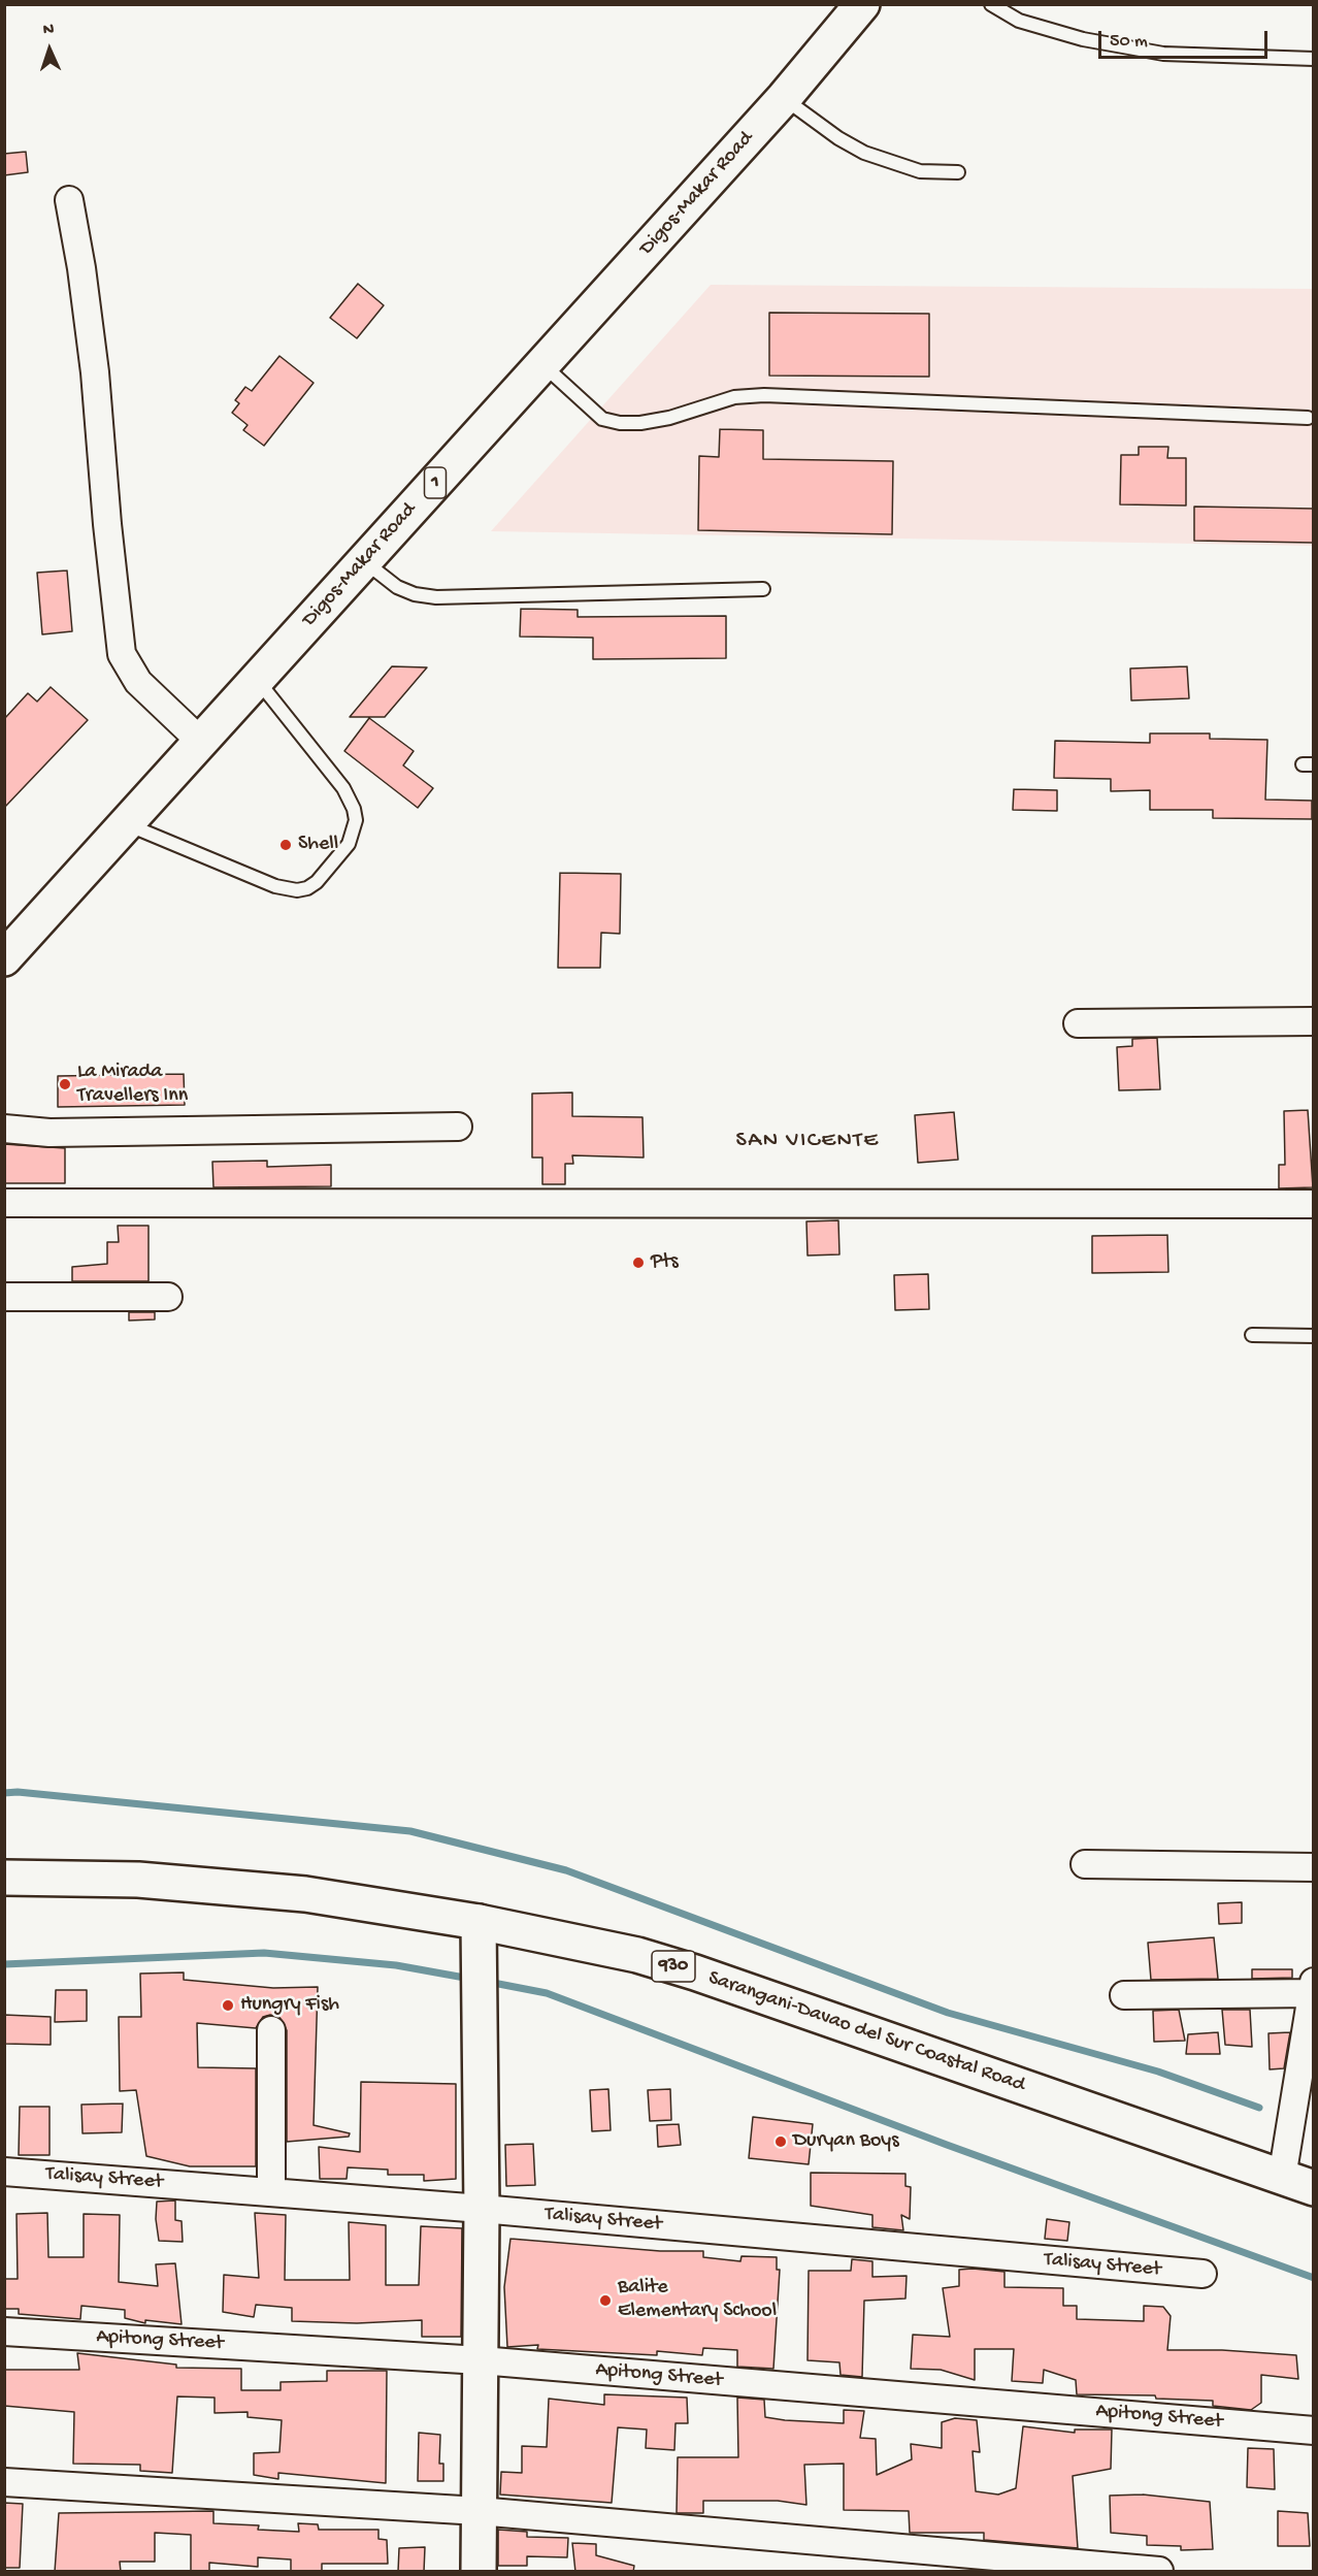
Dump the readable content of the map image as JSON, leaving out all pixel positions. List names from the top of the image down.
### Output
{
  "streets": {
    "main road": [
      "Digos-Makar Road",
      "1",
      "930",
      "Sarangani-Davao del Sur Coastal Road"
    ],
    "street": ["Talisay Street", "Apitong Street"]
  },
  "districts": ["SAN VICENTE"],
  "places": [
    "Shell",
    "La Mirada Travellers Inn",
    "Pts",
    "Hungry Fish",
    "Duryan Boys",
    "Balite Elementary School"
  ],
  "scale_bar": "50 m",
  "north": "top"
}
